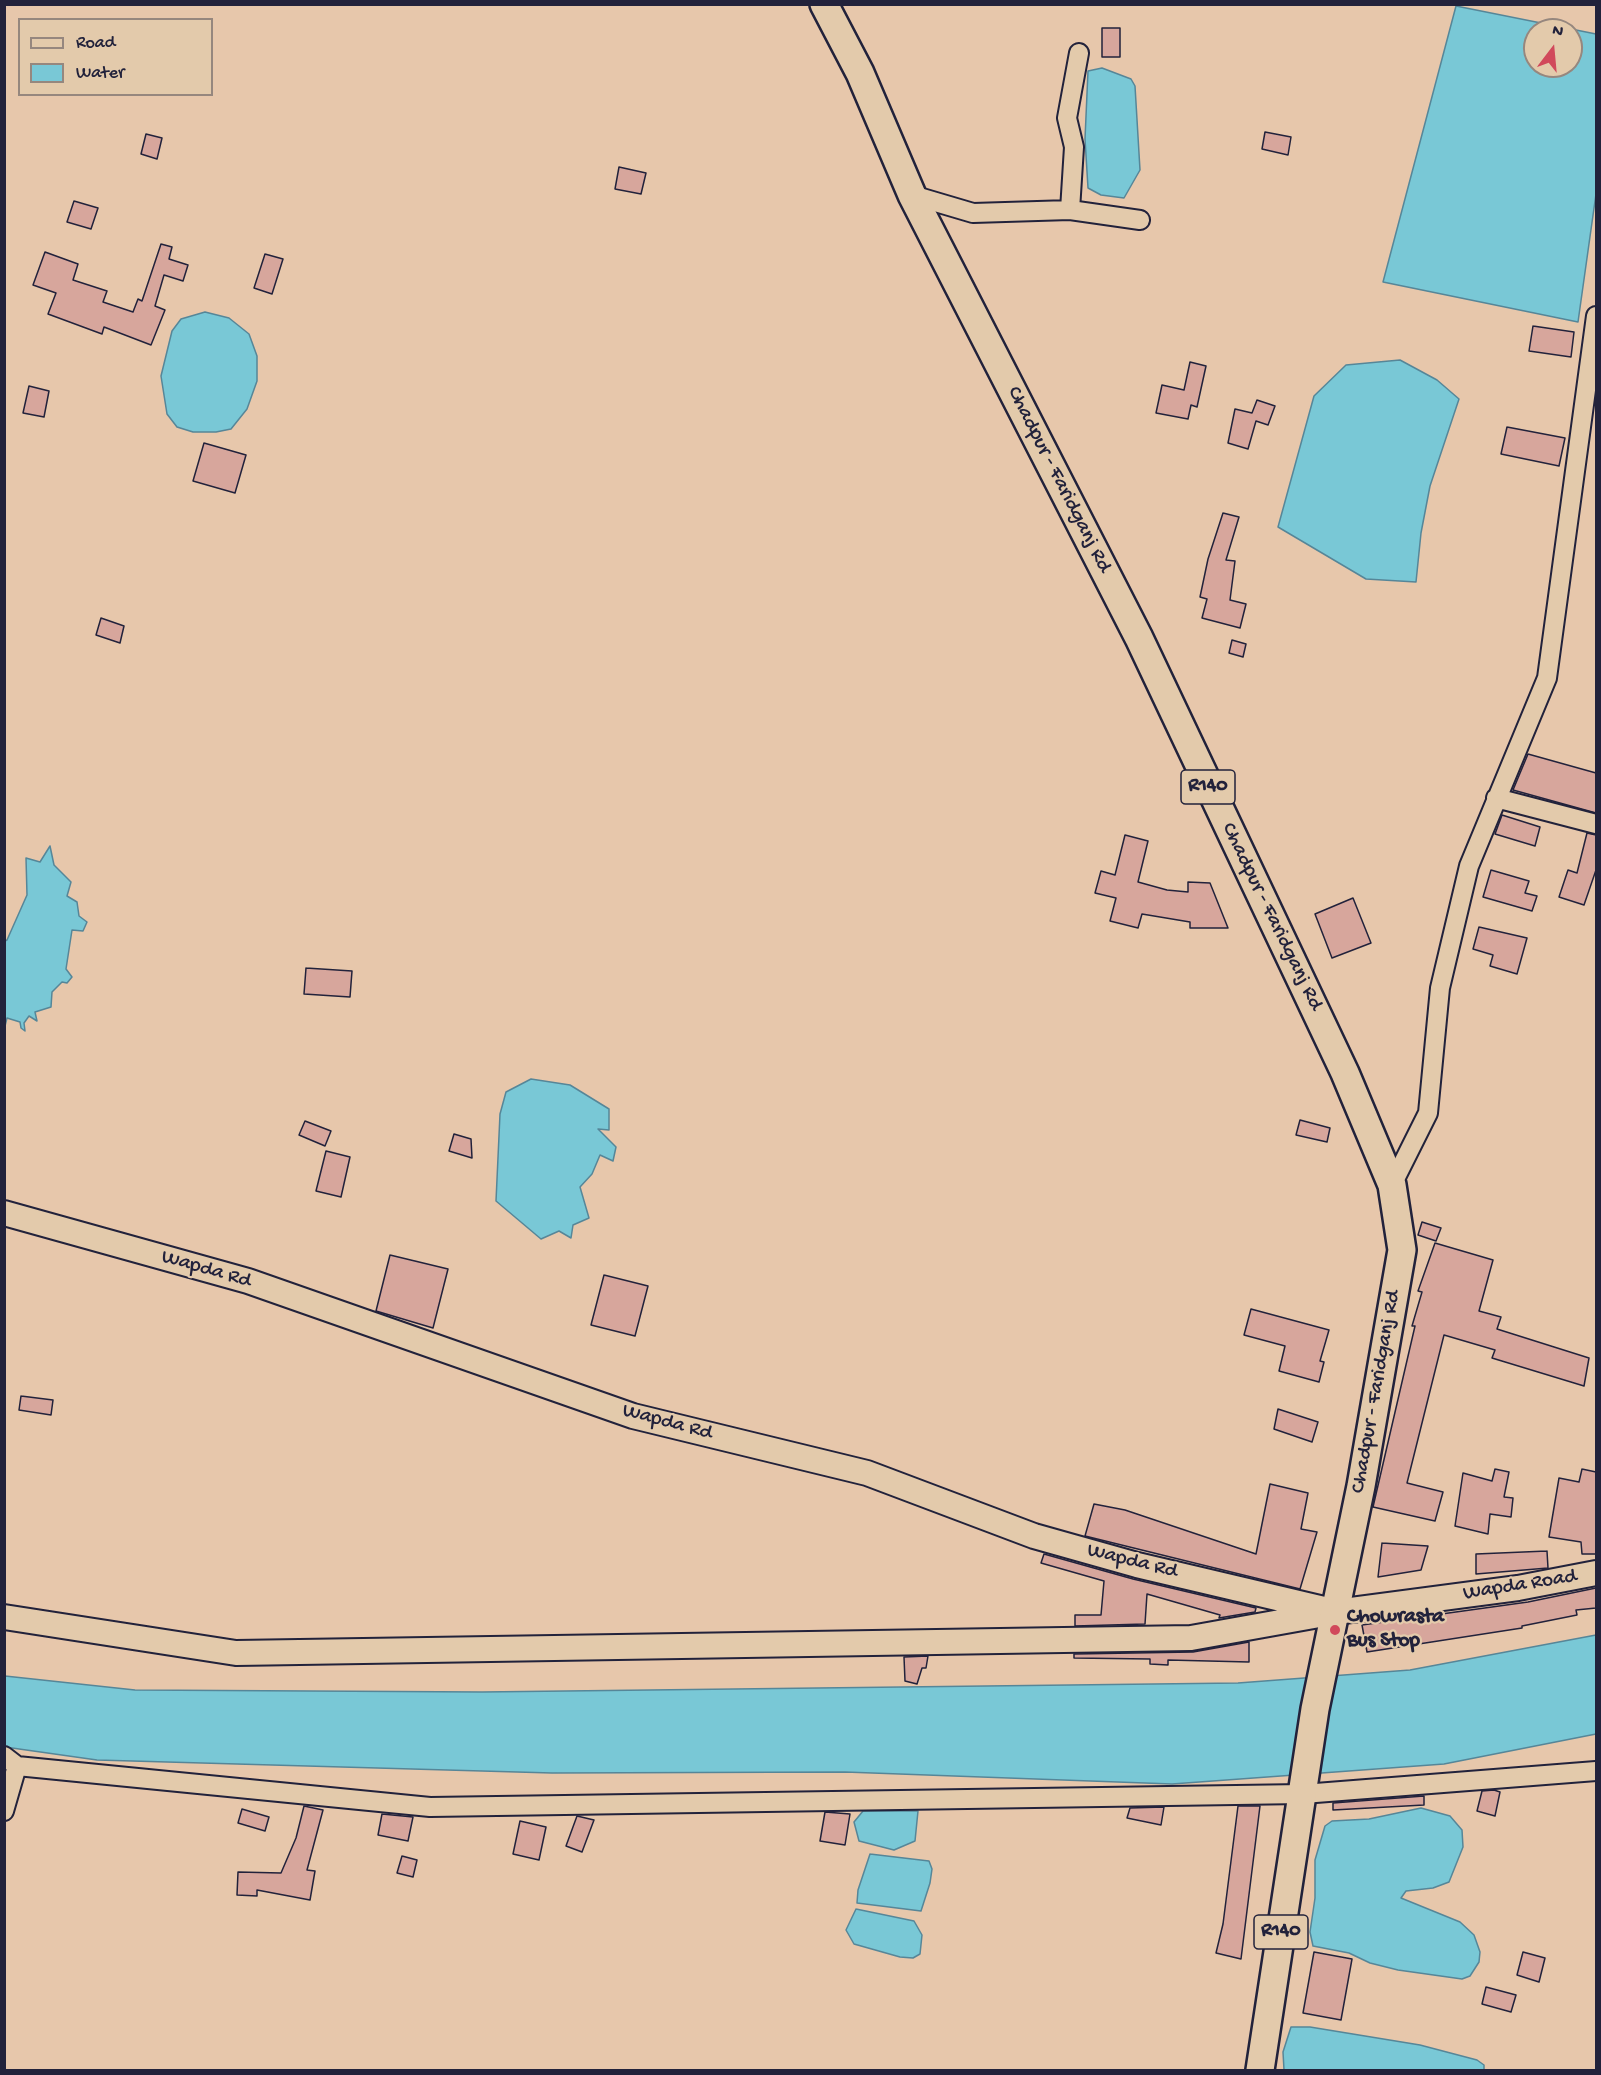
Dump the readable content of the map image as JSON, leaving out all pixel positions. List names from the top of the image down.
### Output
{
  "streets": {
    "main road": [
      "Chadpur - Faridganj Rd",
      "R140",
      "Wapda Rd",
      "Wapda Road"
    ]
  },
  "crossings": [
    ["Chadpur - Faridganj Rd", "R140"],
    ["Chadpur - Faridganj Rd", "Wapda Rd"],
    ["Chadpur - Faridganj Rd", "Wapda Road"],
    ["R140", "Wapda Rd"],
    ["R140", "Wapda Road"],
    ["Wapda Rd", "Wapda Road"]
  ],
  "places": ["Chowrasta Bus Stop"],
  "legend": ["Road", "Water"],
  "north": "top"
}
